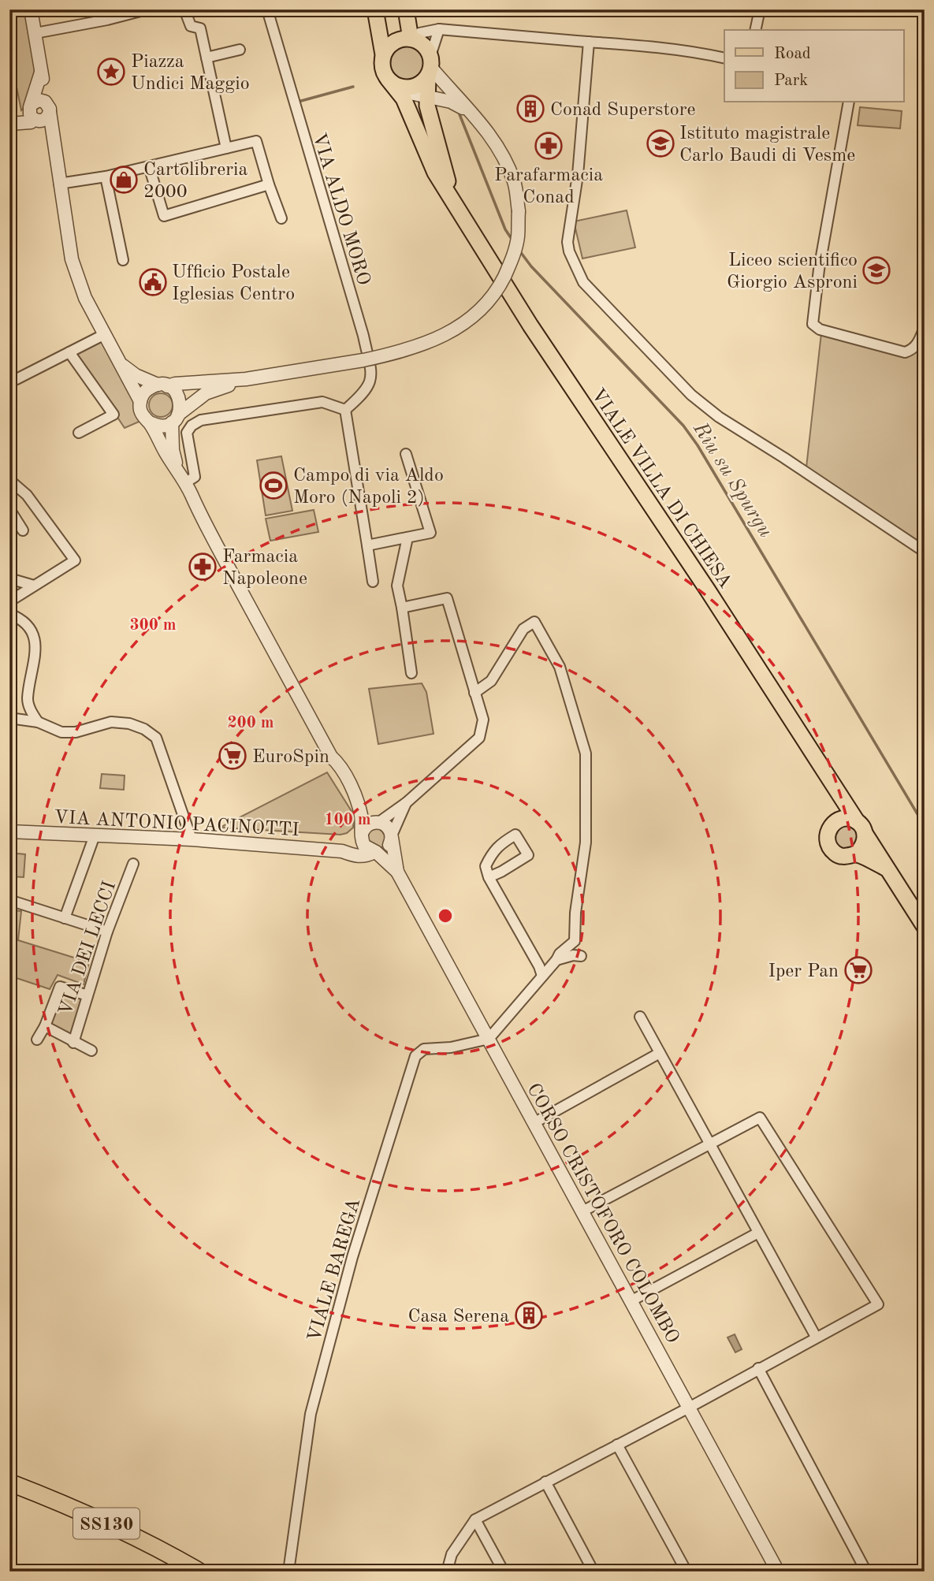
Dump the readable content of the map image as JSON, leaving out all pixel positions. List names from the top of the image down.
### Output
{
  "streets": {
    "highway": ["SS130"],
    "main road": ["VIALE VILLA DI CHIESA"],
    "street": [
      "VIA ALDO MORO",
      "VIA ANTONIO PACINOTTI",
      "VIA DEI LECCI",
      "CORSO CRISTOFORO COLOMBO",
      "VIALE BAREGA"
    ]
  },
  "crossings": [
    ["VIA ANTONIO PACINOTTI", "CORSO CRISTOFORO COLOMBO"],
    ["CORSO CRISTOFORO COLOMBO", "VIALE BAREGA"]
  ],
  "water": ["Riu su Spurgu"],
  "places": {
    "place": ["Piazza Undici Maggio"],
    "building": ["Conad Superstore", "Casa Serena"],
    "school or university": ["Istituto magistrale Carlo Baudi di Vesme", "Liceo scientifico Giorgio Asproni"],
    "pharmacy": ["Parafarmacia Conad", "Farmacia Napoleone"],
    "shop": ["Cartolibreria 2000"],
    "public building": ["Ufficio Postale Iglesias Centro"],
    "sports": ["Campo di via Aldo Moro (Napoli 2)"],
    "supermarket": ["EuroSpin", "Iper Pan"]
  },
  "legend": ["Road", "Park"],
  "rings": ["300 m", "200 m", "100 m"]
}
